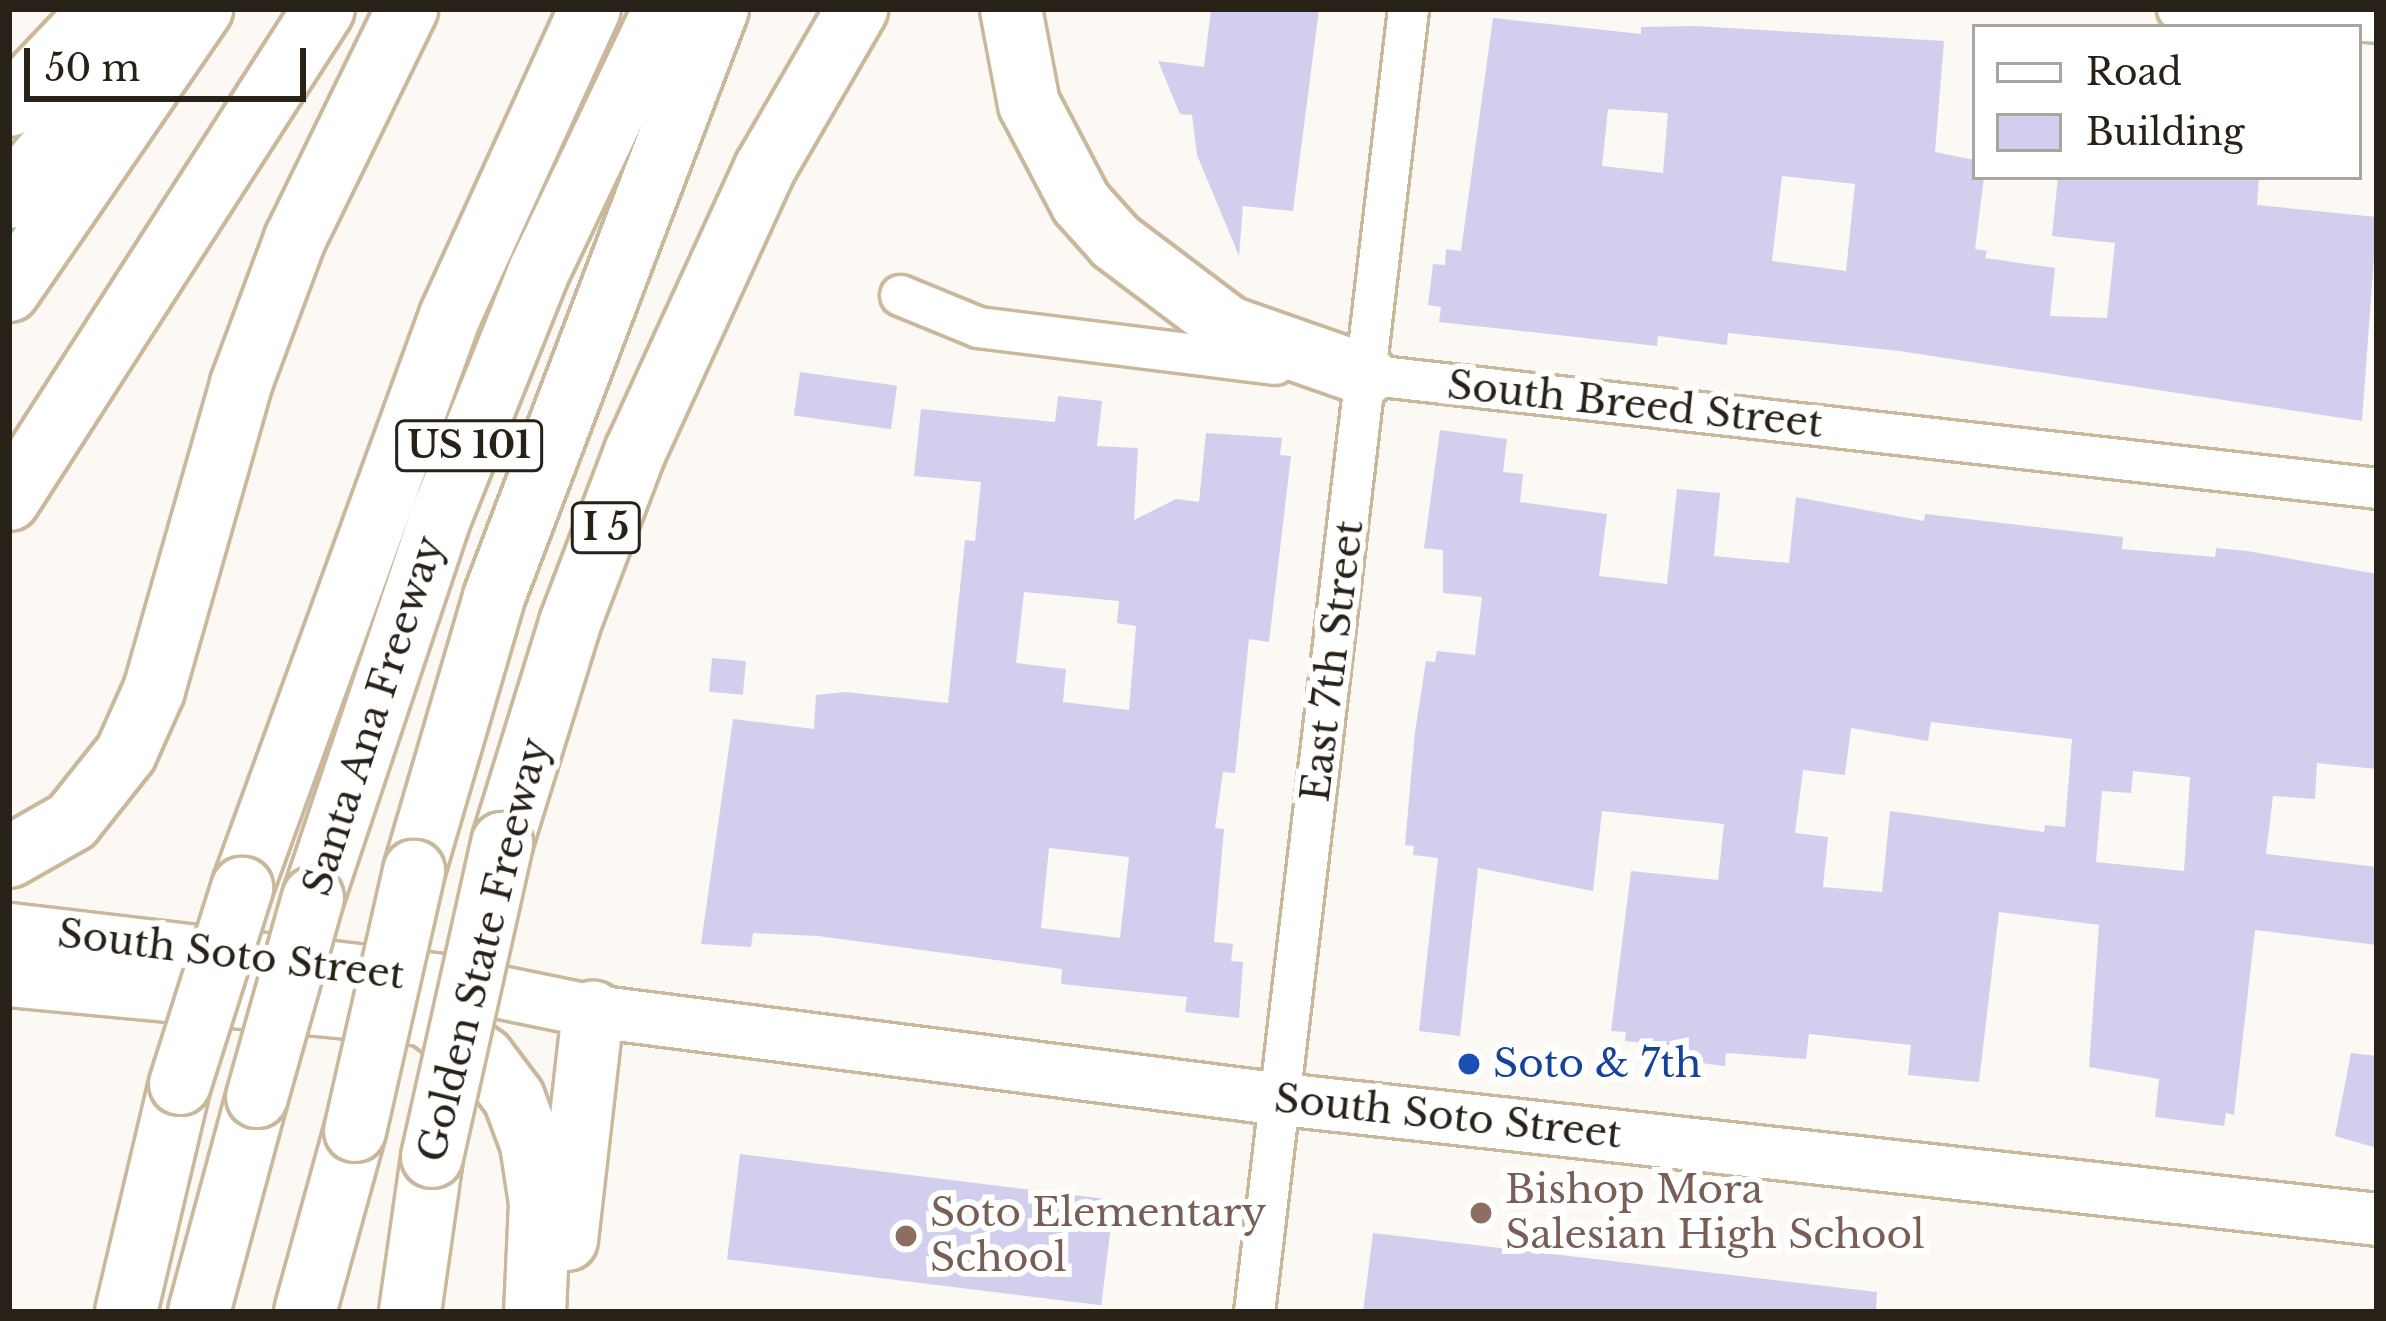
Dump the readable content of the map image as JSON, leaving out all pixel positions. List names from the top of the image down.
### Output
{
  "streets": {
    "highway": [
      "US 101",
      "I 5",
      "Santa Ana Freeway",
      "Golden State Freeway"
    ],
    "main road": ["South Soto Street"],
    "street": ["South Breed Street", "East 7th Street"]
  },
  "crossings": [
    ["South Breed Street", "East 7th Street"],
    ["East 7th Street", "South Soto Street"]
  ],
  "places": ["Soto & 7th", "Bishop Mora Salesian High School", "Soto Elementary School"],
  "legend": ["Road", "Building"],
  "scale_bar": "50 m"
}
